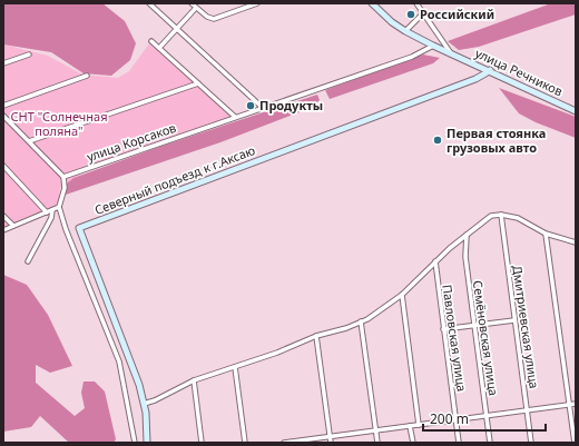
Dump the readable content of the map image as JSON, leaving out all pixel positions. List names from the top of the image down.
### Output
{
  "streets": {
    "street": [
      "улица Речников",
      "улица Корсаков",
      "Северный подъезд к г.Аксаю",
      "Дмитриевская улица",
      "Павловская улица",
      "Семёновская улица"
    ]
  },
  "crossings": [
    ["улица Речников", "улица Корсаков"],
    ["улица Речников", "Северный подъезд к г.Аксаю"]
  ],
  "parks": ["СНТ \"Солнечная поляна\""],
  "places": ["Российский", "Продукты", "Первая стоянка грузовых авто"],
  "scale_bar": "200 m"
}
